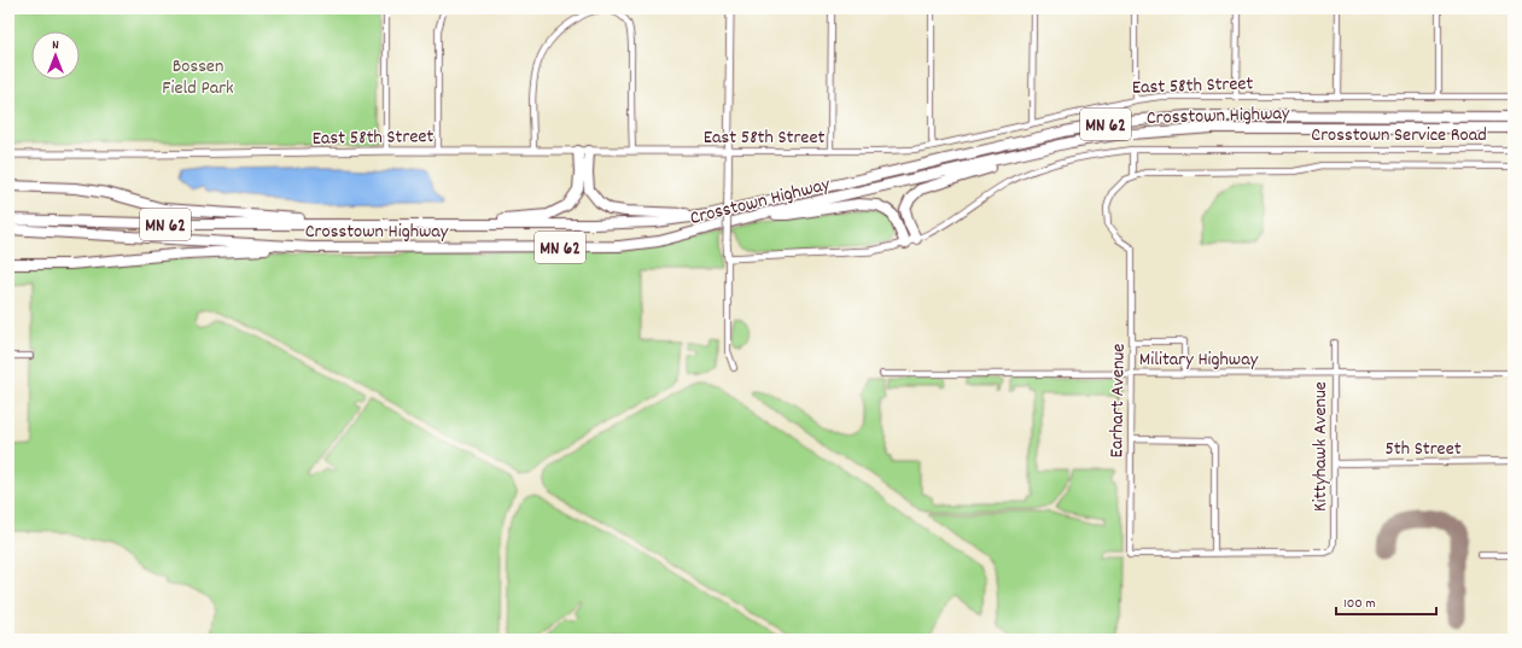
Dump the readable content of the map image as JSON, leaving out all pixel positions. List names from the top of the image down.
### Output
{
  "streets": {
    "highway": ["Crosstown Highway", "MN 62"],
    "street": [
      "East 58th Street",
      "Crosstown Service Road",
      "Military Highway",
      "Earhart Avenue",
      "Kittyhawk Avenue",
      "5th Street"
    ]
  },
  "crossings": [
    ["Military Highway", "Earhart Avenue"],
    ["Military Highway", "Kittyhawk Avenue"],
    ["Earhart Avenue", "Kittyhawk Avenue"],
    ["Kittyhawk Avenue", "5th Street"]
  ],
  "parks": ["Bossen Field Park"],
  "scale_bar": "100 m",
  "north": "top"
}
